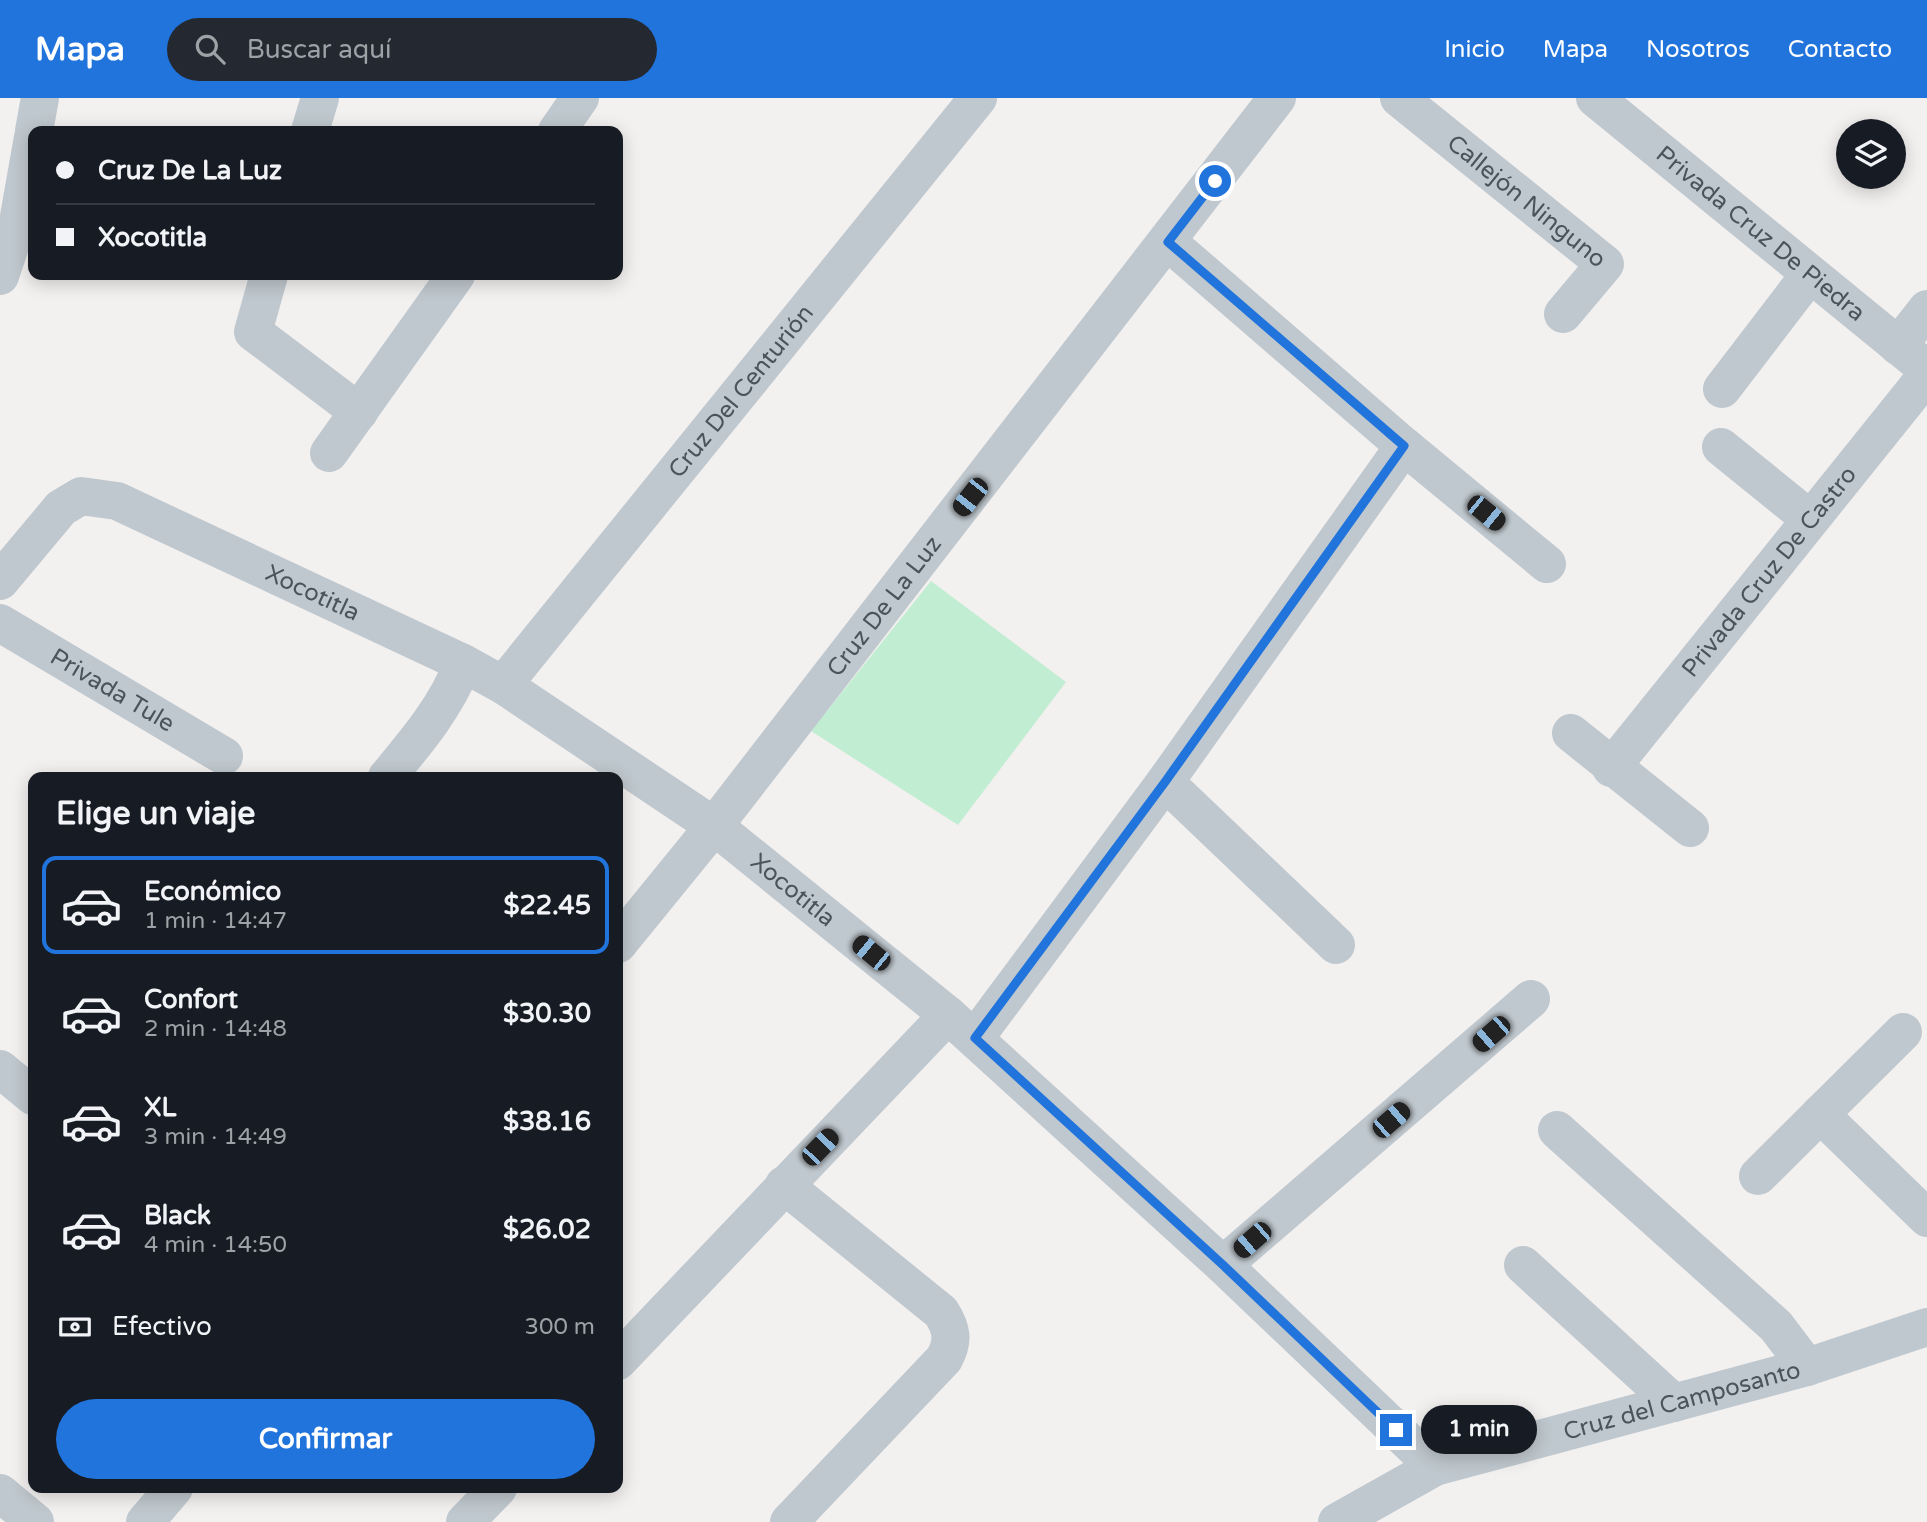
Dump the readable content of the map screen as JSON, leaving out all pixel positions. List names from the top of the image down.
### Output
{
  "streets": {
    "street": [
      "Callejón Ninguno",
      "Privada Cruz De Piedra",
      "Cruz Del Centurión",
      "Privada Cruz De Castro",
      "Xocotitla",
      "Cruz De La Luz",
      "Privada Tule",
      "Cruz del Camposanto"
    ]
  },
  "crossings": [
    ["Cruz Del Centurión", "Xocotitla"],
    ["Xocotitla", "Cruz De La Luz"],
    ["Xocotitla", "Cruz del Camposanto"]
  ],
  "page": {
    "header": "Mapa",
    "search": "Buscar aquí",
    "nav": [
      "Inicio",
      "Mapa",
      "Nosotros",
      "Contacto"
    ],
    "banner": ["Cruz De La Luz", "Xocotitla"],
    "heading": "Elige un viaje",
    "list": [
      {
        "name": "Económico",
        "note": "1 min · 14:47",
        "value": "$22.45"
      },
      {
        "name": "Confort",
        "note": "2 min · 14:48",
        "value": "$30.30"
      },
      {
        "name": "XL",
        "note": "3 min · 14:49",
        "value": "$38.16"
      },
      {
        "name": "Black",
        "note": "4 min · 14:50",
        "value": "$26.02"
      }
    ],
    "pay": ["Efectivo", "300 m"],
    "buttons": "Confirmar",
    "bubble": "1 min"
  }
}
